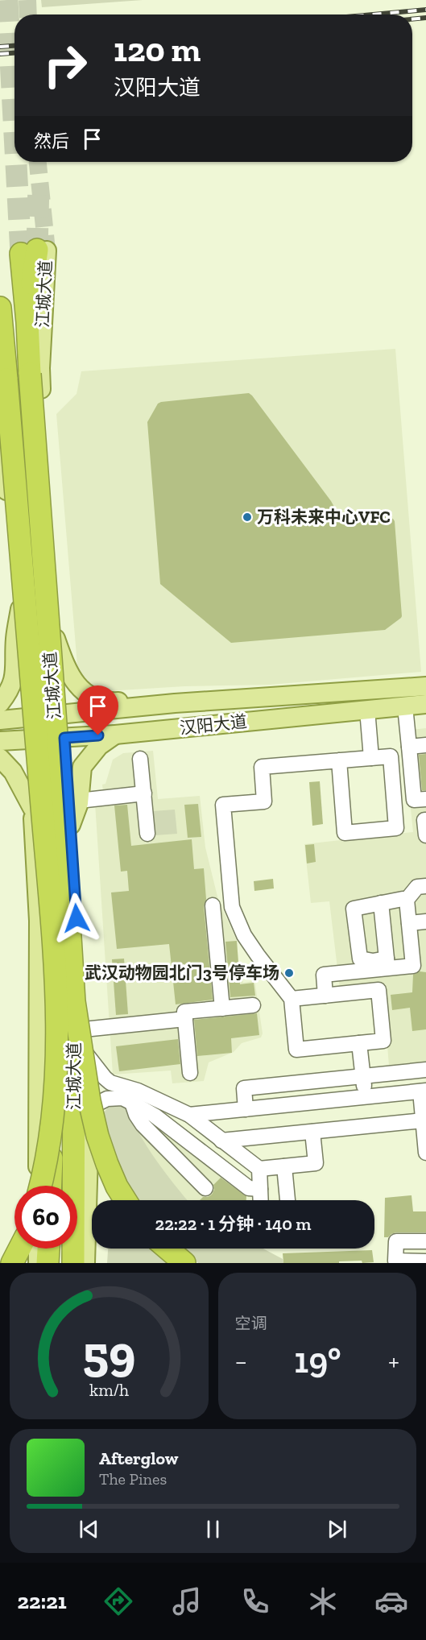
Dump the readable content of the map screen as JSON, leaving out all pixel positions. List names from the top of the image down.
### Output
{
  "streets": {
    "highway": ["江城大道"],
    "main road": ["汉阳大道"]
  },
  "crossings": [
    ["江城大道", "汉阳大道"]
  ],
  "places": ["万科未来中心VFC", "武汉动物园北门3号停车场"],
  "page": {
    "turn": ["120 m", "汉阳大道"],
    "then": "然后",
    "limit": "60",
    "trip": "22:22 · 1 分钟 · 140 m",
    "tile": "空调",
    "heat": ["−", "19°", "+"],
    "song": ["Afterglow", "The Pines"],
    "tabs": "22:21",
    "gauge": ["59", "km/h"]
  }
}
